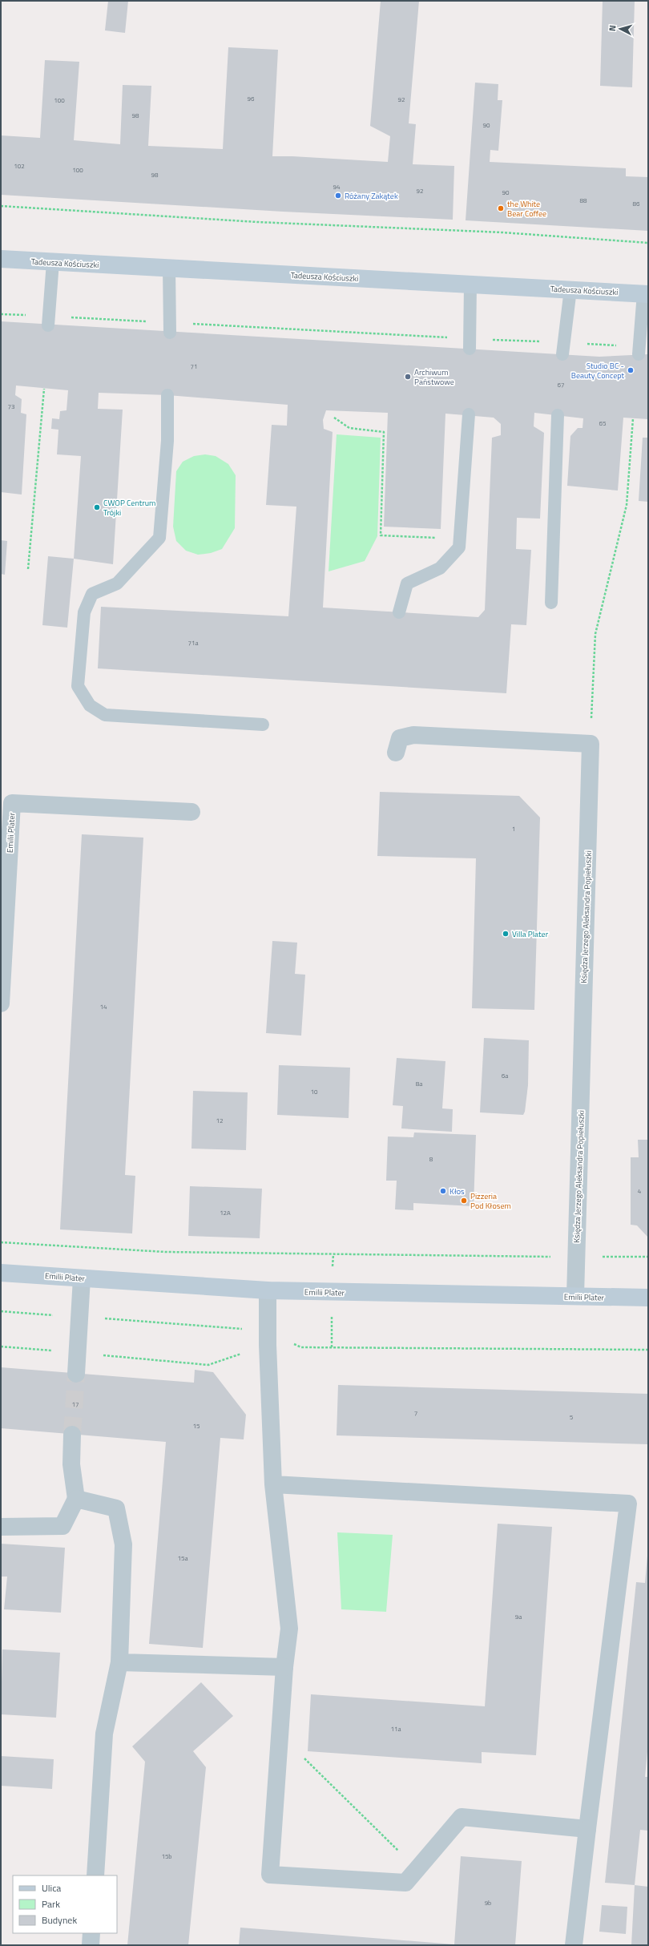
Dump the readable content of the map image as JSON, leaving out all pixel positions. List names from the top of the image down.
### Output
{
  "streets": {
    "street": ["Tadeusza Kościuszki", "Emilii Plater", "Księdza Jerzego Aleksandra Popiełuszki"]
  },
  "crossings": [
    ["Emilii Plater", "Księdza Jerzego Aleksandra Popiełuszki"]
  ],
  "places": [
    "Różany Zakątek",
    "the White Bear Coffee",
    "Studio BC - Beauty Concept",
    "Archiwum Państwowe",
    "CWOP Centrum Trójki",
    "Villa Plater",
    "Kłos",
    "Pizzeria Pod Kłosem"
  ],
  "house_numbers": [
    "96",
    "92",
    "100",
    "98",
    "90",
    "102",
    "100",
    "98",
    "94",
    "92",
    "90",
    "88",
    "86",
    "71",
    "67",
    "73",
    "65",
    "71a",
    "1",
    "14",
    "6a",
    "8a",
    "10",
    "12",
    "8",
    "4",
    "12A",
    "17",
    "7",
    "5",
    "15",
    "15a",
    "9a",
    "11a",
    "15b",
    "9b"
  ],
  "legend": ["Ulica", "Park", "Budynek"],
  "north": "left"
}
